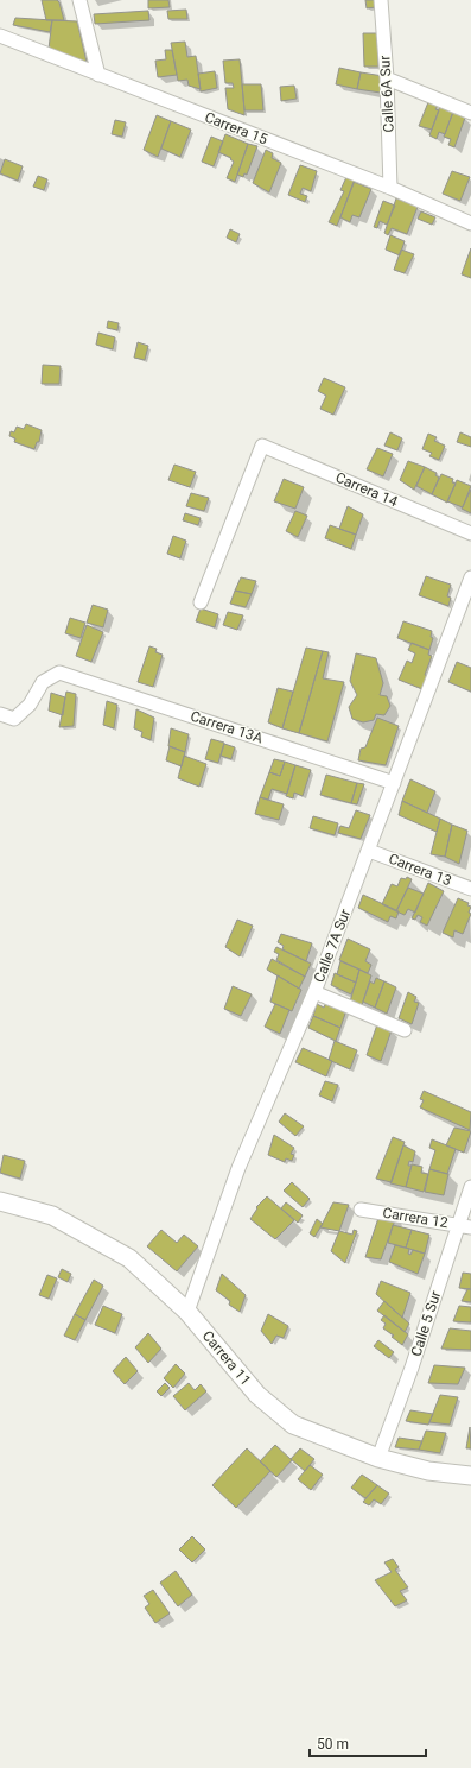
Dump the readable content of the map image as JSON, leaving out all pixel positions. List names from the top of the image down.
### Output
{
  "streets": {
    "main road": ["Carrera 11"],
    "street": [
      "Calle 6A Sur",
      "Carrera 15",
      "Carrera 14",
      "Carrera 13A",
      "Carrera 13",
      "Calle 7A Sur",
      "Carrera 12",
      "Calle 5 Sur"
    ]
  },
  "crossings": [
    ["Calle 6A Sur", "Carrera 15"],
    ["Carrera 13A", "Calle 7A Sur"],
    ["Carrera 13", "Calle 7A Sur"],
    ["Calle 7A Sur", "Carrera 11"],
    ["Carrera 12", "Calle 5 Sur"],
    ["Calle 5 Sur", "Carrera 11"]
  ],
  "scale_bar": "50 m"
}
